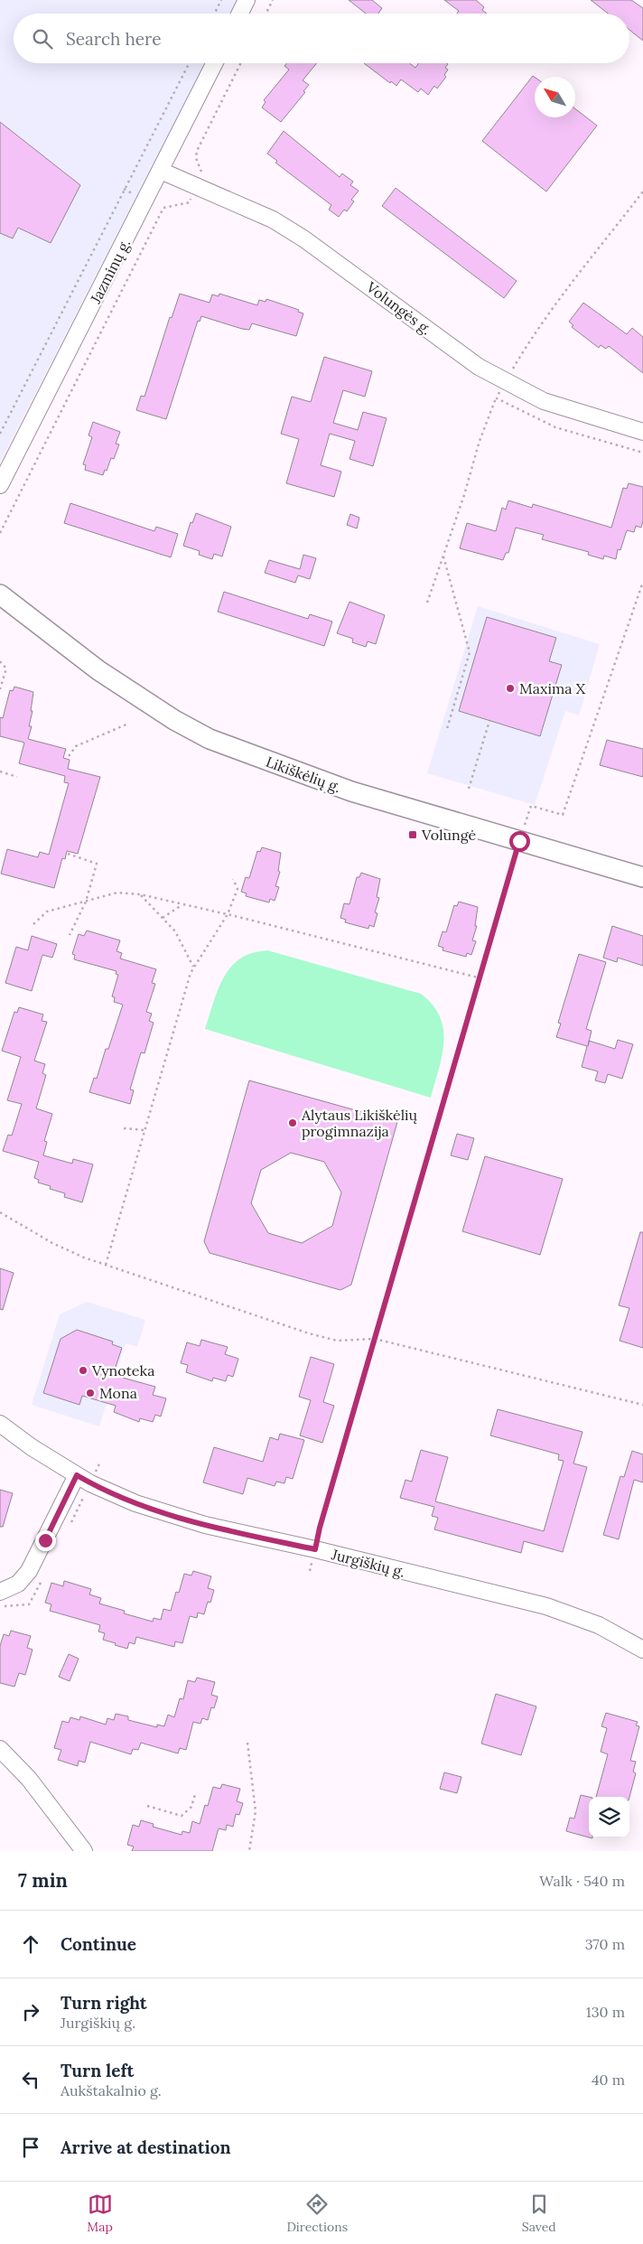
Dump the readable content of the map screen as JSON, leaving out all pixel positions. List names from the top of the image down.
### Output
{
  "streets": {
    "street": [
      "Jazminų g.",
      "Volungės g.",
      "Likiškėlių g.",
      "Jurgiškių g."
    ]
  },
  "crossings": [
    ["Jazminų g.", "Volungės g."]
  ],
  "places": {
    "other": [
      "Maxima X",
      "Alytaus Likiškėlių progimnazija",
      "Vynoteka",
      "Mona"
    ],
    "transit": ["Volungė"]
  },
  "north": "top left",
  "page": {
    "search": "Search here",
    "heading": ["7 min", "Walk · 540 m"],
    "list": [
      ["Continue", "370 m"],
      ["Turn right", "Jurgiškių g.", "130 m"],
      ["Turn left", "Aukštakalnio g.", "40 m"],
      "Arrive at destination"
    ],
    "nav": ["Map", "Directions", "Saved"]
  }
}
